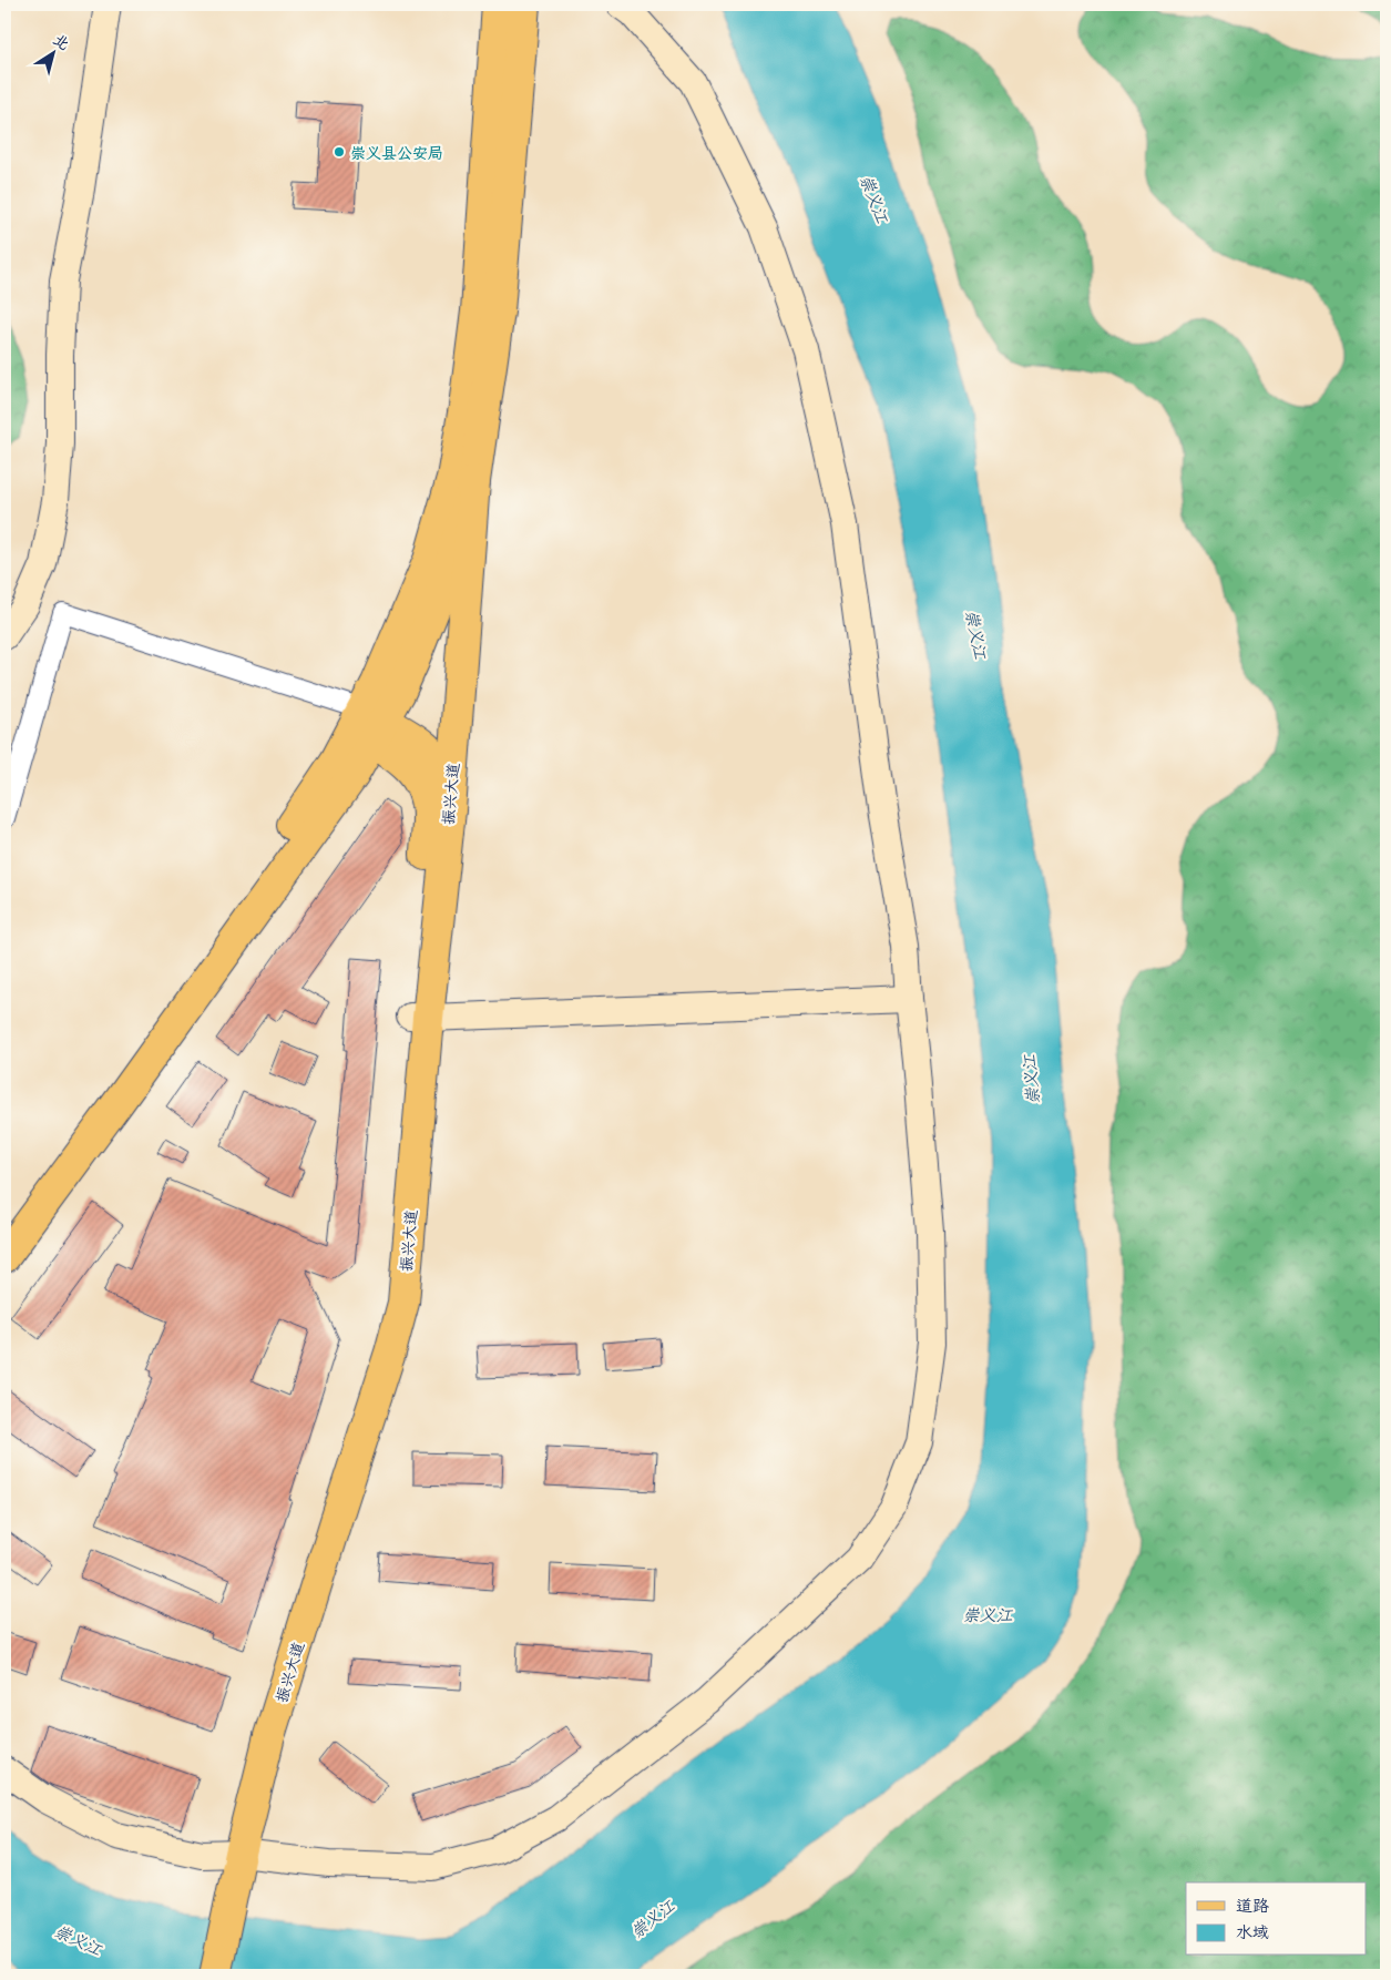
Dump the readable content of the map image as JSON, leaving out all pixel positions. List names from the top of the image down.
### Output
{
  "streets": {
    "main road": ["振兴大道"]
  },
  "water": ["崇义江"],
  "places": ["崇义县公安局"],
  "legend": ["道路", "水域"],
  "north": "top right"
}
